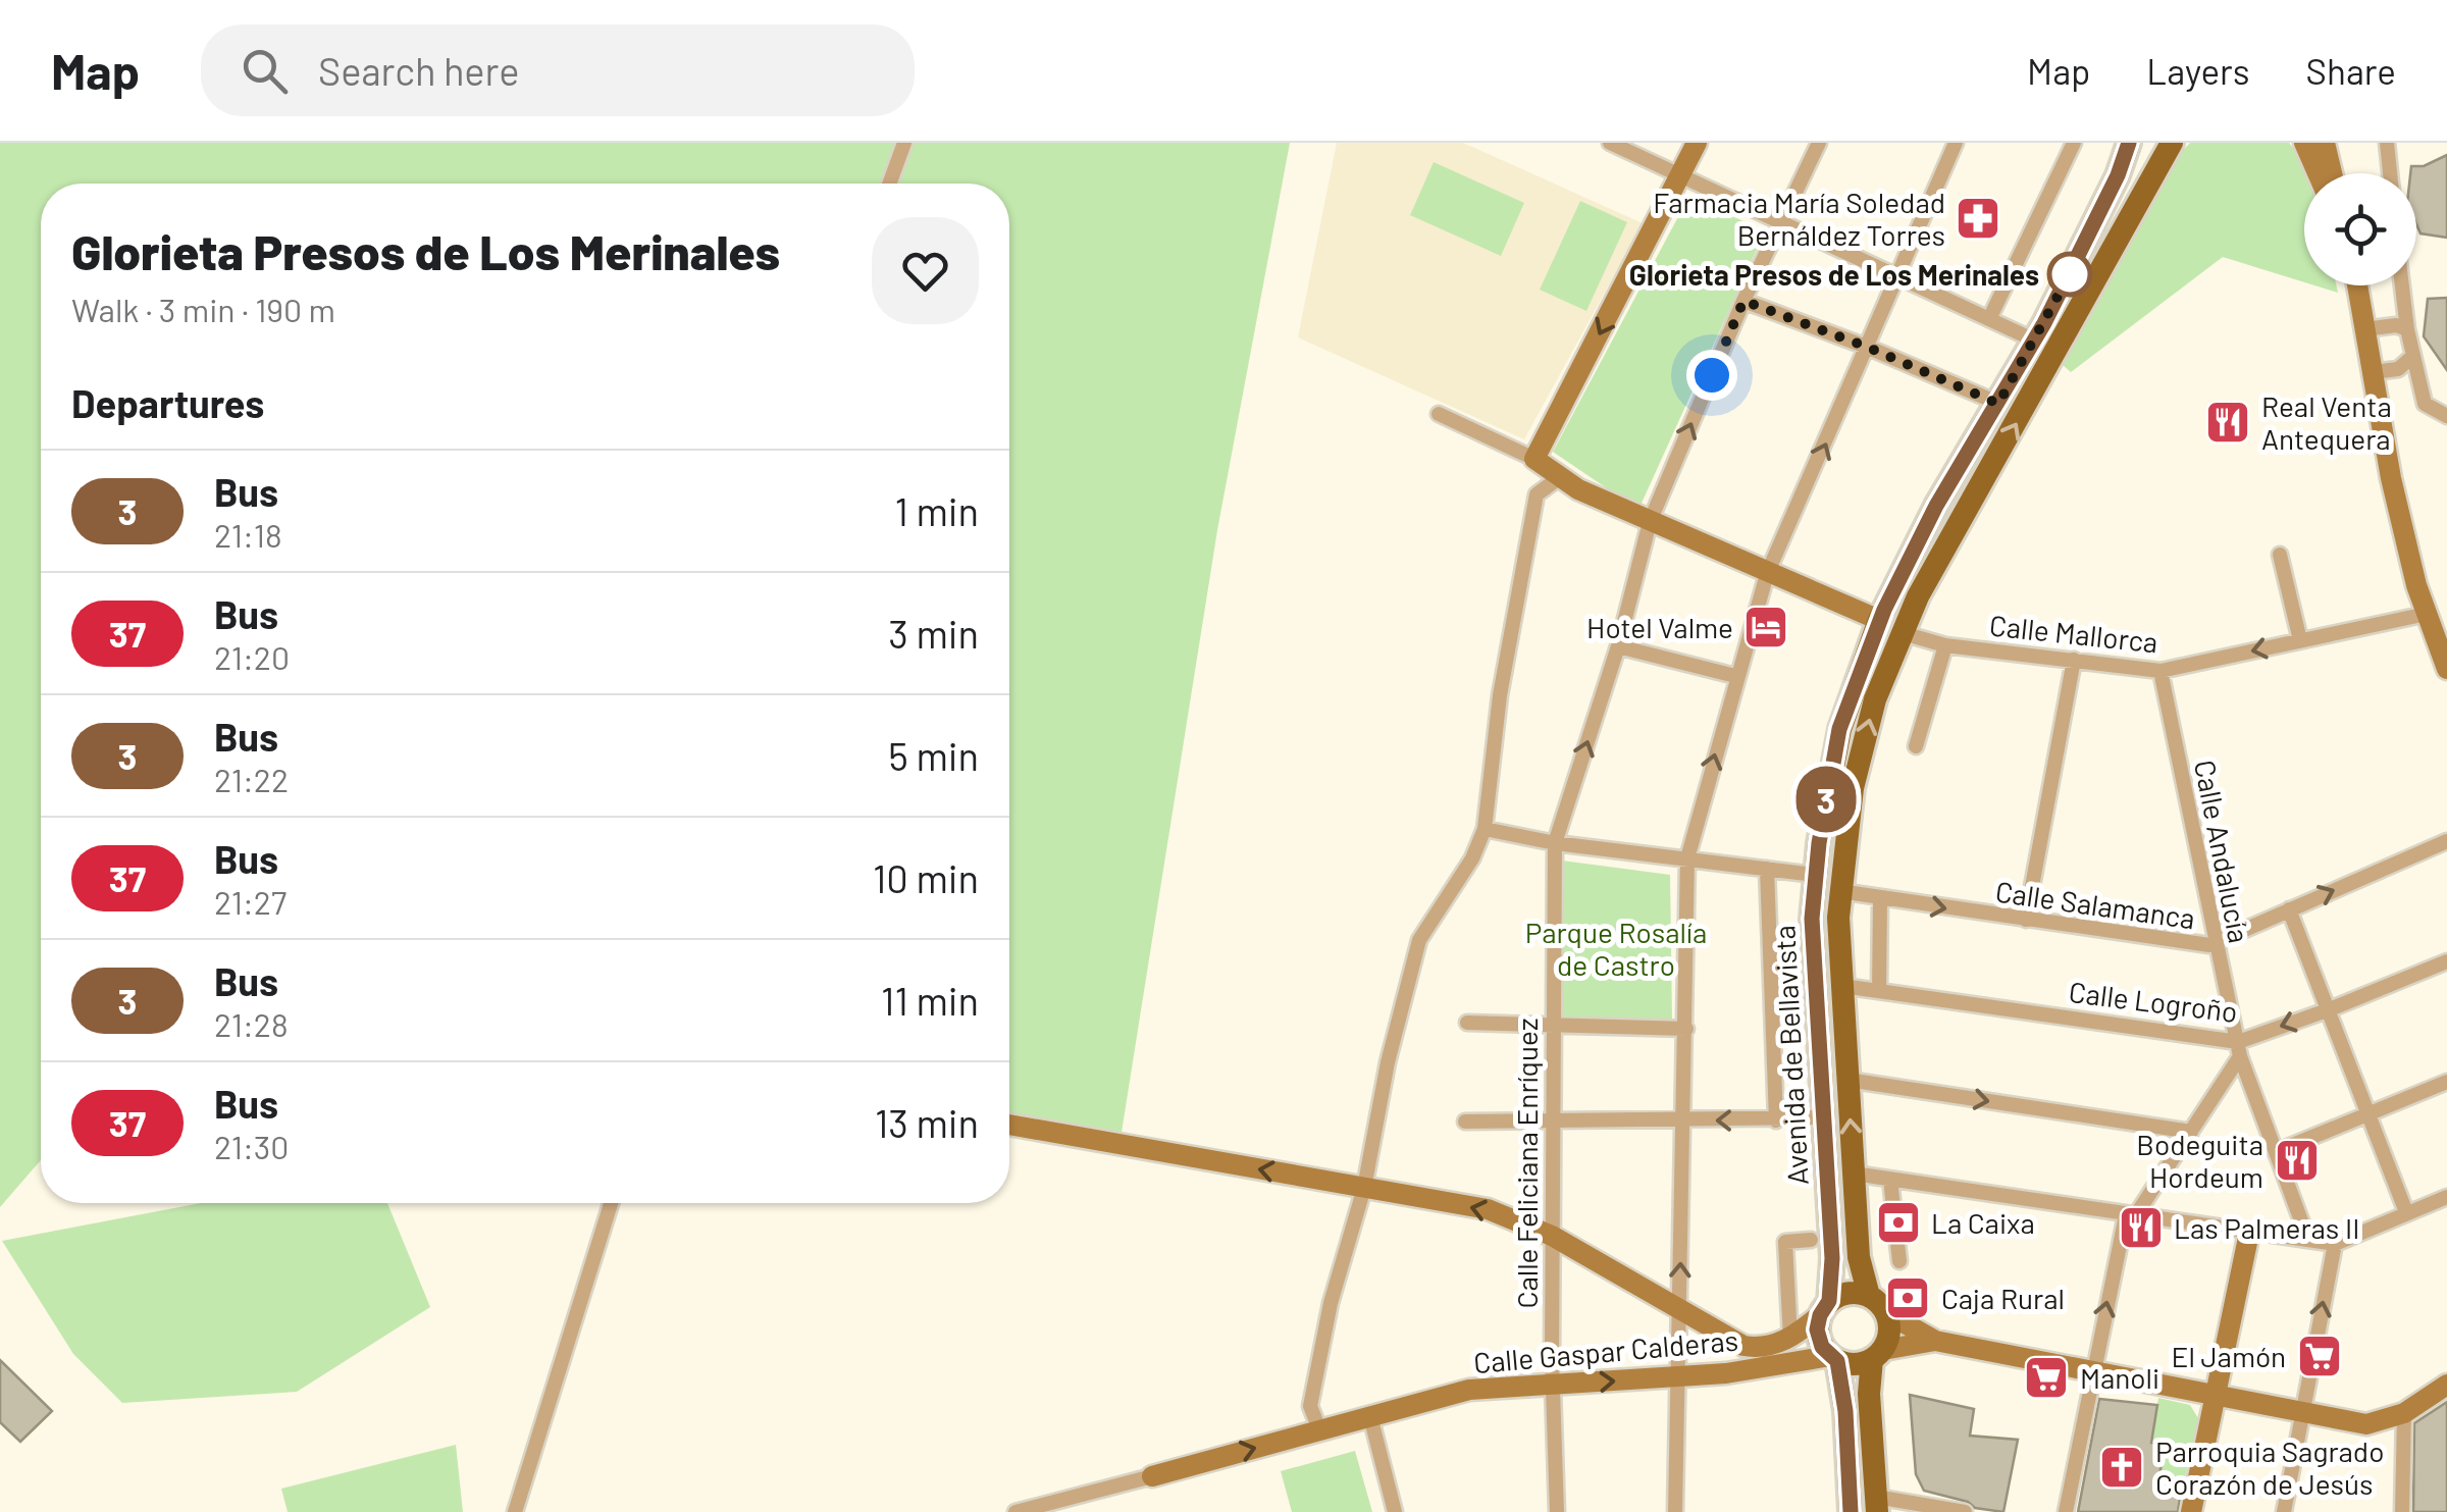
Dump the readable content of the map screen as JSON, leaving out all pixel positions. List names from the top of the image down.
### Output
{
  "streets": {
    "main road": ["Avenida de Bellavista"],
    "street": [
      "Calle Mallorca",
      "Calle Andalucía",
      "Calle Salamanca",
      "Calle Logroño",
      "Calle Feliciana Enríquez",
      "Calle Gaspar Calderas"
    ]
  },
  "crossings": [
    ["Calle Mallorca", "Calle Andalucía"],
    ["Calle Mallorca", "Avenida de Bellavista"],
    ["Calle Andalucía", "Calle Salamanca"],
    ["Calle Andalucía", "Calle Logroño"],
    ["Calle Salamanca", "Avenida de Bellavista"],
    ["Calle Logroño", "Avenida de Bellavista"],
    ["Avenida de Bellavista", "Calle Gaspar Calderas"],
    ["Calle Feliciana Enríquez", "Calle Gaspar Calderas"]
  ],
  "one_way": ["Calle Salamanca", "Calle Gaspar Calderas"],
  "parks": ["Parque Rosalía de Castro"],
  "places": {
    "pharmacy": ["Farmacia María Soledad Bernáldez Torres"],
    "other": ["Glorieta Presos de Los Merinales"],
    "restaurant": ["Real Venta Antequera", "Bodeguita Hordeum", "Las Palmeras II"],
    "hotel": ["Hotel Valme"],
    "bank": ["La Caixa", "Caja Rural"],
    "supermarket": ["El Jamón", "Manoli"],
    "church": ["Parroquia Sagrado Corazón de Jesús"]
  },
  "lines": ["bus line 3"],
  "page": {
    "header": "Map",
    "search": "Search here",
    "nav": ["Map", "Layers", "Share"],
    "on_map": "3",
    "heading": [
      ["Glorieta Presos de Los Merinales", "Walk · 3 min · 190 m"],
      "Departures"
    ],
    "list": [
      {
        "mark": "3",
        "name": "Bus",
        "note": "21:18",
        "value": "1 min"
      },
      {
        "mark": "37",
        "name": "Bus",
        "note": "21:20",
        "value": "3 min"
      },
      {
        "mark": "3",
        "name": "Bus",
        "note": "21:22",
        "value": "5 min"
      },
      {
        "mark": "37",
        "name": "Bus",
        "note": "21:27",
        "value": "10 min"
      },
      {
        "mark": "3",
        "name": "Bus",
        "note": "21:28",
        "value": "11 min"
      },
      {
        "mark": "37",
        "name": "Bus",
        "note": "21:30",
        "value": "13 min"
      }
    ]
  }
}
